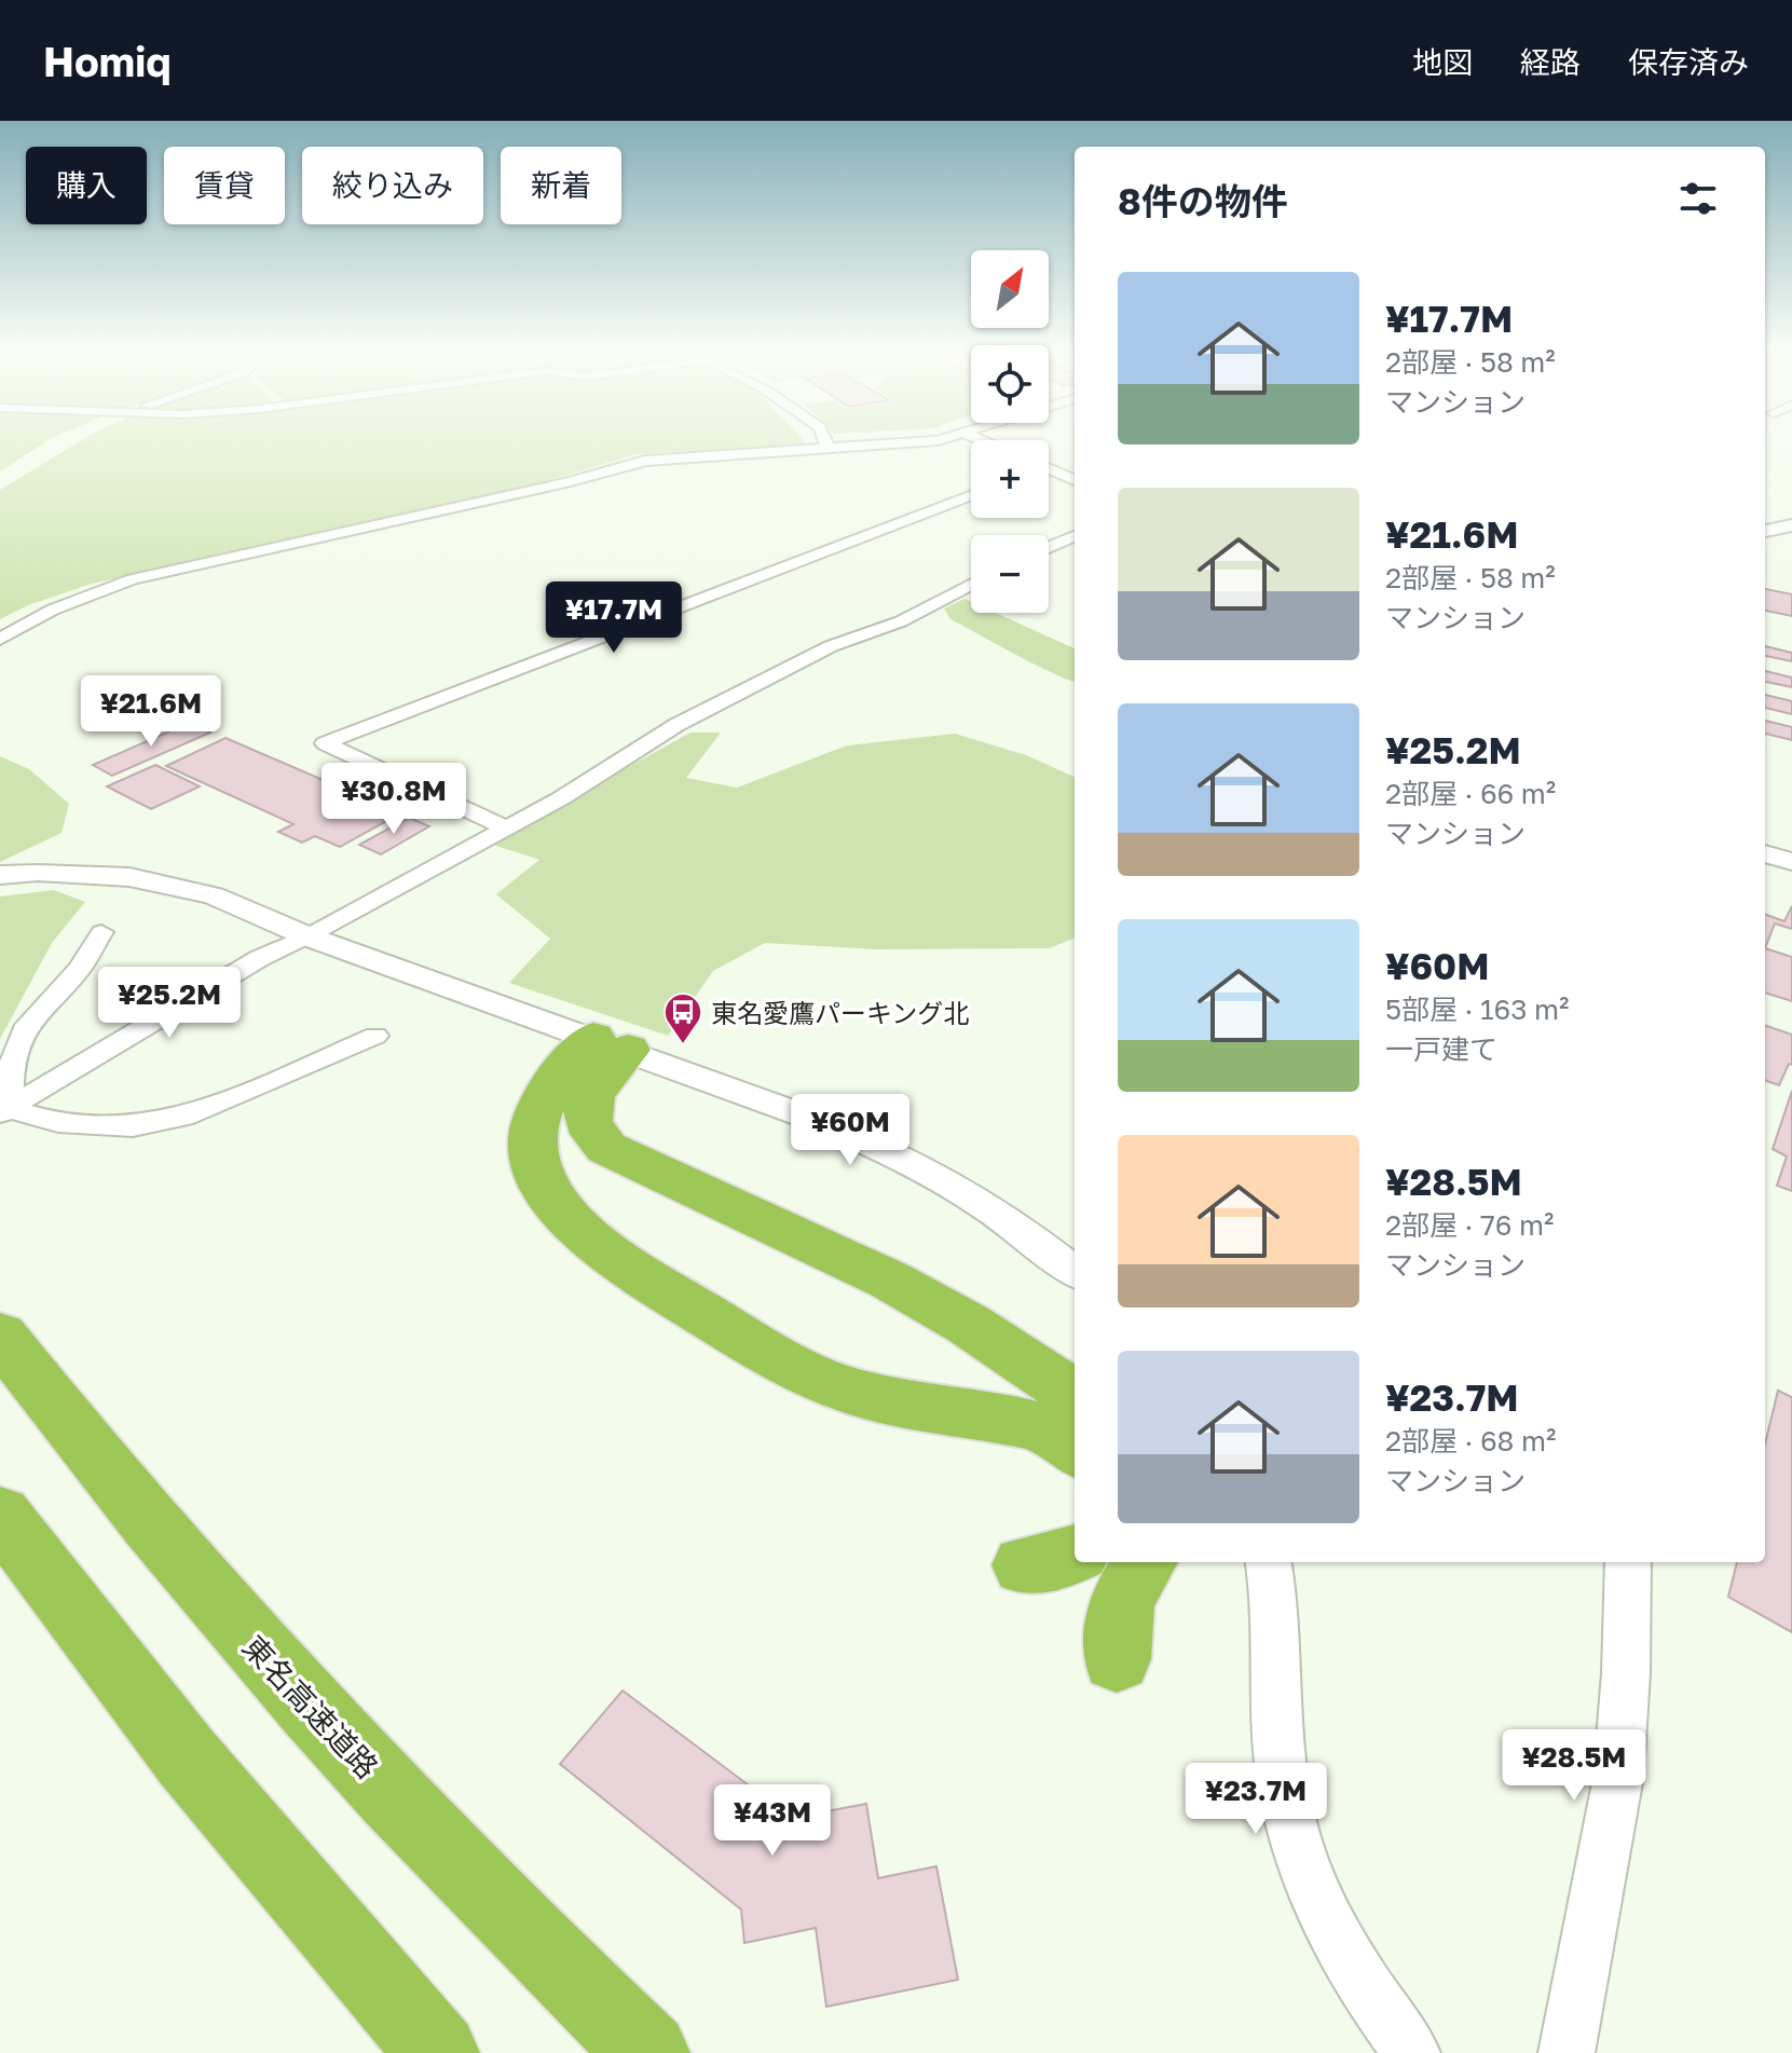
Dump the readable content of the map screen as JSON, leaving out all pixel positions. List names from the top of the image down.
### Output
{
  "streets": {
    "highway": ["東名高速道路"]
  },
  "places": {
    "bus stop": ["東名愛鷹パーキング北"]
  },
  "north": "top right",
  "page": {
    "header": "Homiq",
    "nav": ["地図", "経路", "保存済み"],
    "chip": [
      "購入",
      "賃貸",
      "絞り込み",
      "新着"
    ],
    "heading": "8件の物件",
    "map_buttons": ["+", "−"],
    "list": [
      {
        "name": "¥17.7M",
        "note": "2部屋 · 58 m² · マンション"
      },
      {
        "name": "¥21.6M",
        "note": "2部屋 · 58 m² · マンション"
      },
      {
        "name": "¥25.2M",
        "note": "2部屋 · 66 m² · マンション"
      },
      {
        "name": "¥60M",
        "note": "5部屋 · 163 m² · 一戸建て"
      },
      {
        "name": "¥28.5M",
        "note": "2部屋 · 76 m² · マンション"
      },
      {
        "name": "¥23.7M",
        "note": "2部屋 · 68 m² · マンション"
      }
    ],
    "price": [
      "¥17.7M",
      "¥21.6M",
      "¥30.8M",
      "¥25.2M",
      "¥60M",
      "¥28.5M",
      "¥23.7M",
      "¥43M"
    ]
  }
}
